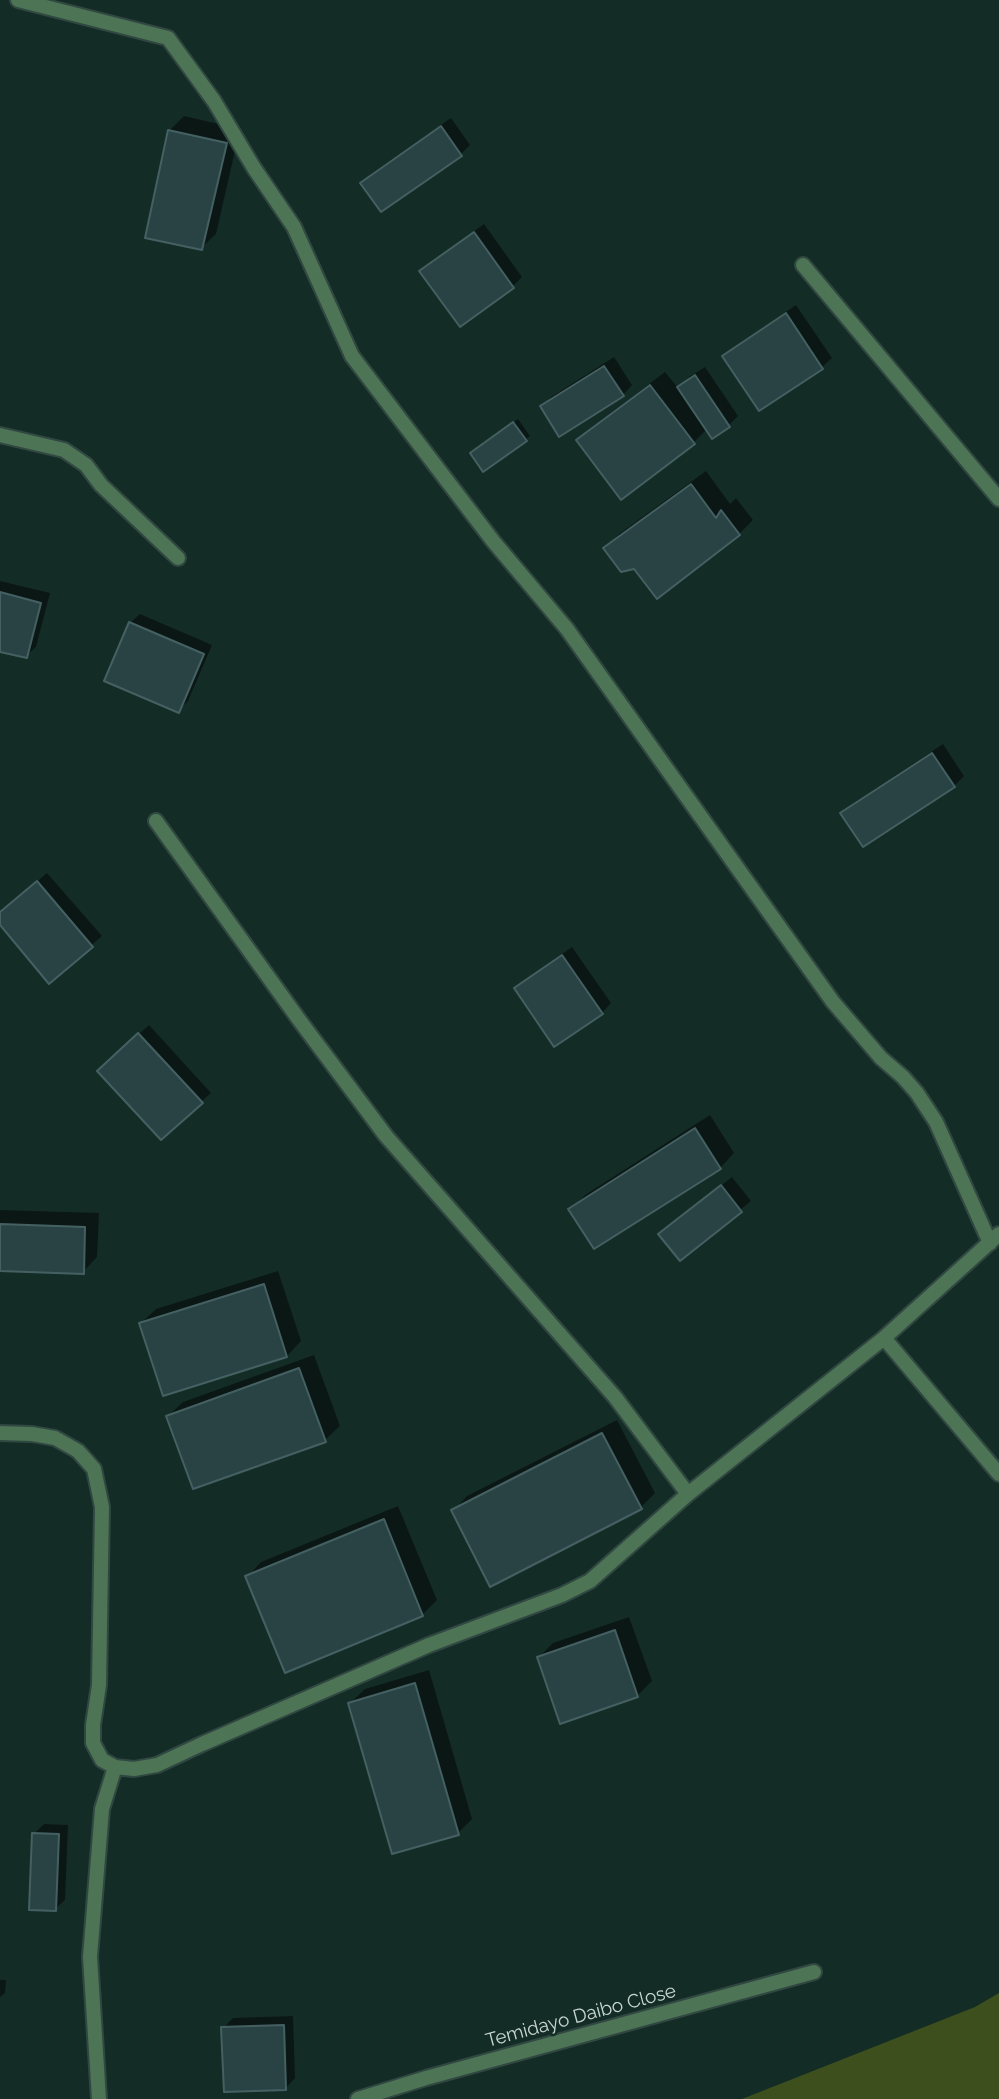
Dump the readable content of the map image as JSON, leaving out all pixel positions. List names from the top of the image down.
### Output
{
  "streets": {
    "street": ["Temidayo Daibo Close"]
  }
}
